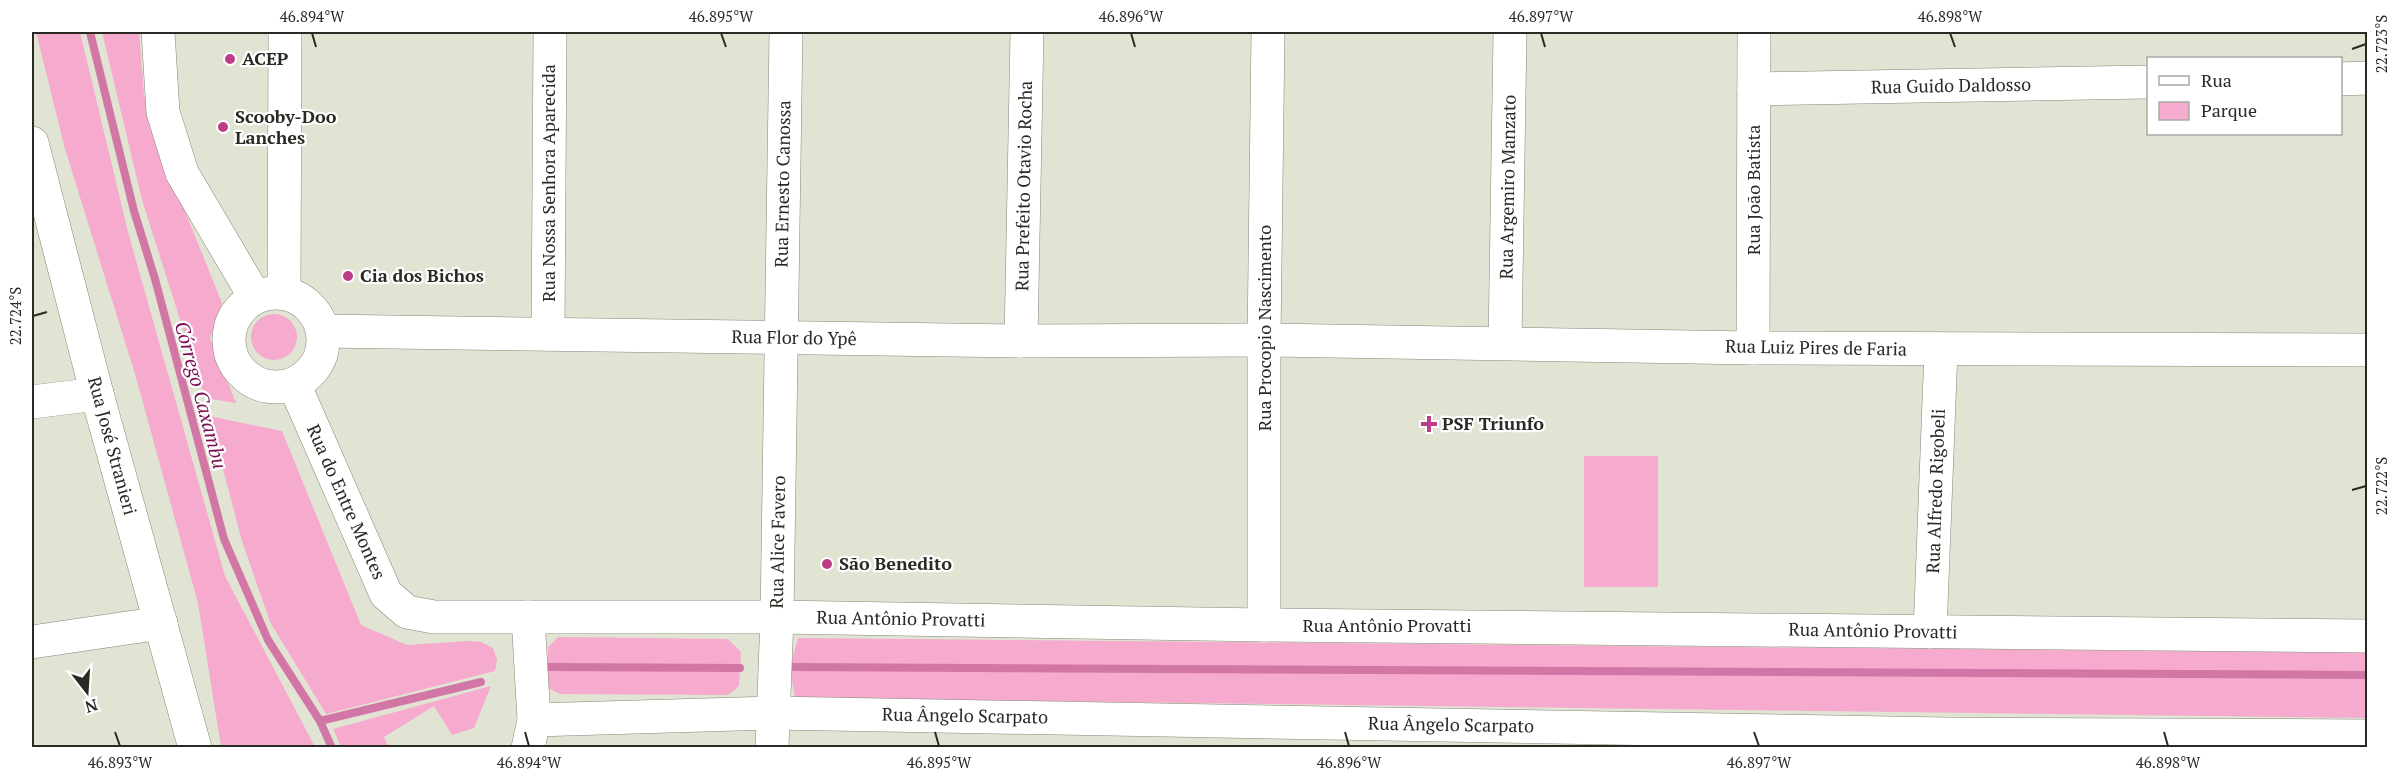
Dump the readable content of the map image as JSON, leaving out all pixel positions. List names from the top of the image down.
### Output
{
  "streets": {
    "street": [
      "Rua Guido Daldosso",
      "Rua Nossa Senhora Aparecida",
      "Rua Ernesto Canossa",
      "Rua Prefeito Otavio Rocha",
      "Rua Argemiro Manzato",
      "Rua João Batista",
      "Rua Procopio Nascimento",
      "Rua Flor do Ypê",
      "Rua Luiz Pires de Faria",
      "Rua José Stranieri",
      "Rua Alfredo Rigobeli",
      "Rua do Entre Montes",
      "Rua Alice Favero",
      "Rua Antônio Provatti",
      "Rua Ângelo Scarpato"
    ]
  },
  "crossings": [
    ["Rua Guido Daldosso", "Rua João Batista"],
    ["Rua Nossa Senhora Aparecida", "Rua Flor do Ypê"],
    ["Rua Ernesto Canossa", "Rua Flor do Ypê"],
    ["Rua Ernesto Canossa", "Rua Alice Favero"],
    ["Rua Prefeito Otavio Rocha", "Rua Flor do Ypê"],
    ["Rua Argemiro Manzato", "Rua Luiz Pires de Faria"],
    ["Rua João Batista", "Rua Luiz Pires de Faria"],
    ["Rua Procopio Nascimento", "Rua Flor do Ypê"],
    ["Rua Procopio Nascimento", "Rua Luiz Pires de Faria"],
    ["Rua Procopio Nascimento", "Rua Antônio Provatti"],
    ["Rua Flor do Ypê", "Rua Luiz Pires de Faria"],
    ["Rua Flor do Ypê", "Rua do Entre Montes"],
    ["Rua Flor do Ypê", "Rua Alice Favero"],
    ["Rua Luiz Pires de Faria", "Rua Alfredo Rigobeli"],
    ["Rua Alfredo Rigobeli", "Rua Antônio Provatti"],
    ["Rua do Entre Montes", "Rua Antônio Provatti"],
    ["Rua Alice Favero", "Rua Antônio Provatti"],
    ["Rua Alice Favero", "Rua Ângelo Scarpato"]
  ],
  "water": ["Córrego Caxambu"],
  "places": {
    "other": [
      "ACEP",
      "Scooby-Doo Lanches",
      "Cia dos Bichos",
      "São Benedito"
    ],
    "health": ["PSF Triunfo"]
  },
  "legend": ["Rua", "Parque"],
  "north": "bottom",
  "coordinates": [
    "46.894°W",
    "46.895°W",
    "46.896°W",
    "46.897°W",
    "46.898°W",
    "22.723°S",
    "22.724°S",
    "22.722°S",
    "46.893°W"
  ]
}
